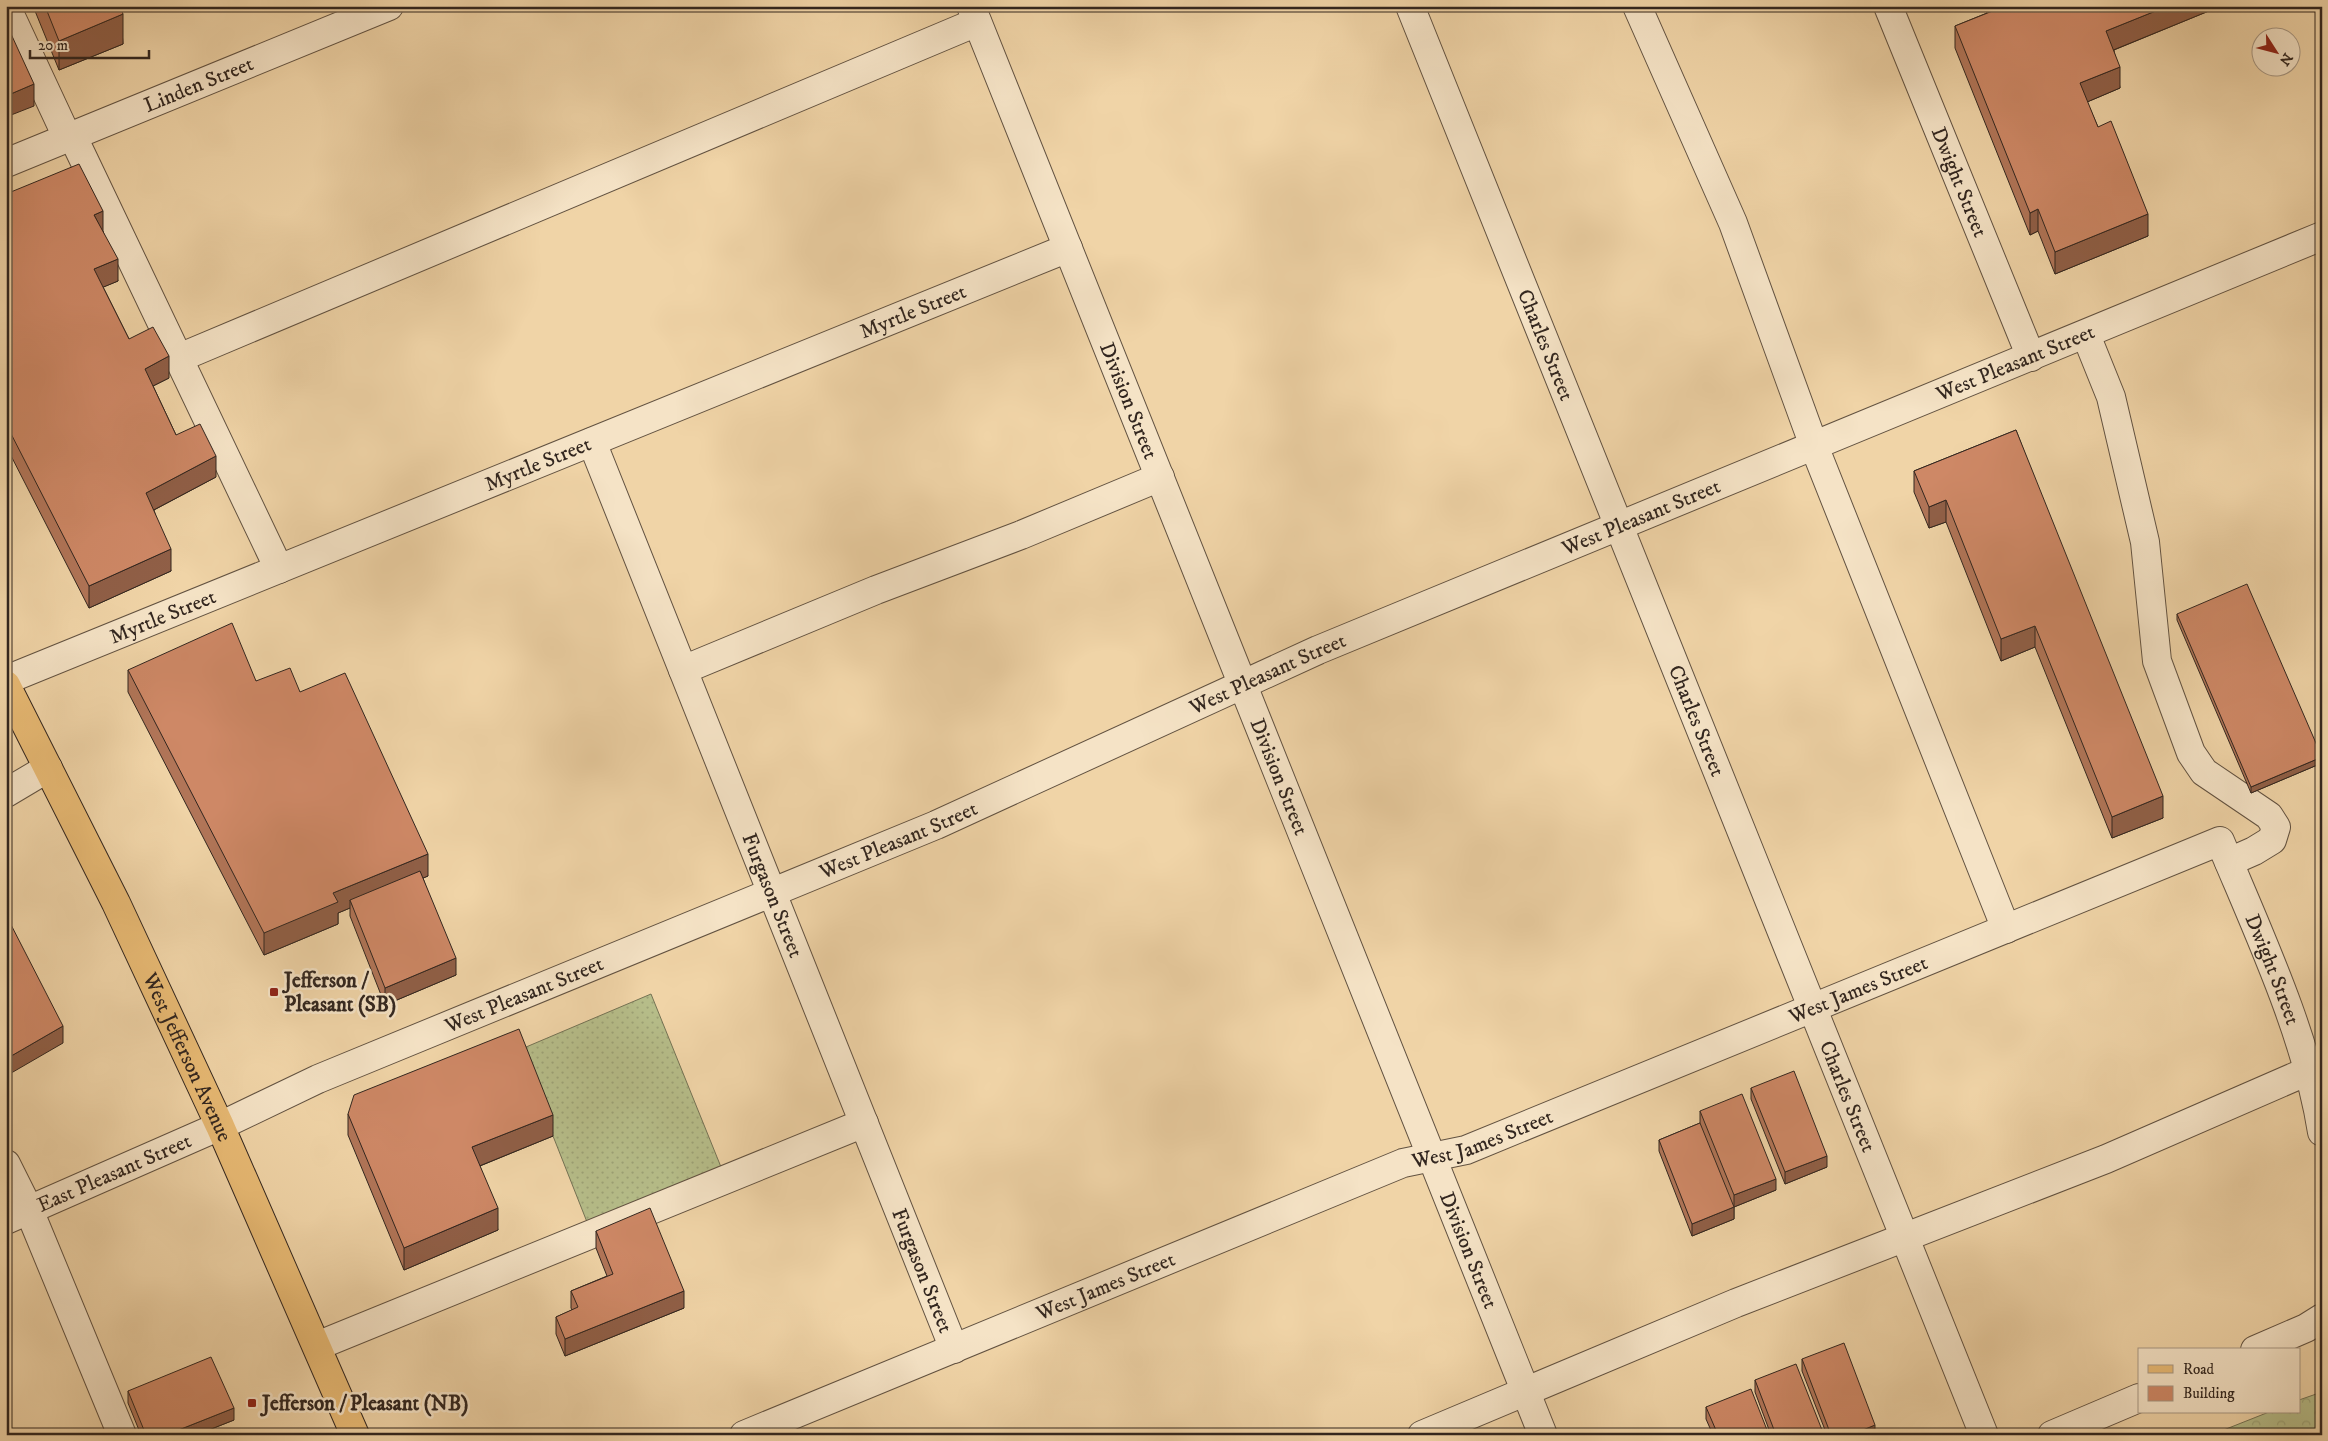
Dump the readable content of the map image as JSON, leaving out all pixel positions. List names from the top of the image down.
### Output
{
  "streets": {
    "main road": ["West Jefferson Avenue"],
    "street": [
      "Linden Street",
      "Dwight Street",
      "Myrtle Street",
      "Charles Street",
      "West Pleasant Street",
      "Division Street",
      "Furgason Street",
      "West James Street",
      "East Pleasant Street"
    ]
  },
  "crossings": [
    ["Dwight Street", "West Pleasant Street"],
    ["Dwight Street", "West James Street"],
    ["Myrtle Street", "Division Street"],
    ["Myrtle Street", "Furgason Street"],
    ["Charles Street", "West Pleasant Street"],
    ["Charles Street", "West James Street"],
    ["West Pleasant Street", "Division Street"],
    ["West Pleasant Street", "Furgason Street"],
    ["West Pleasant Street", "West James Street"],
    ["West Pleasant Street", "West Jefferson Avenue"],
    ["West Pleasant Street", "East Pleasant Street"],
    ["Division Street", "West James Street"],
    ["Furgason Street", "West James Street"],
    ["West Jefferson Avenue", "East Pleasant Street"]
  ],
  "places": {
    "transit": ["Jefferson / Pleasant (SB)", "Jefferson / Pleasant (NB)"]
  },
  "legend": ["Road", "Building"],
  "scale_bar": "20 m",
  "north": "bottom right"
}
